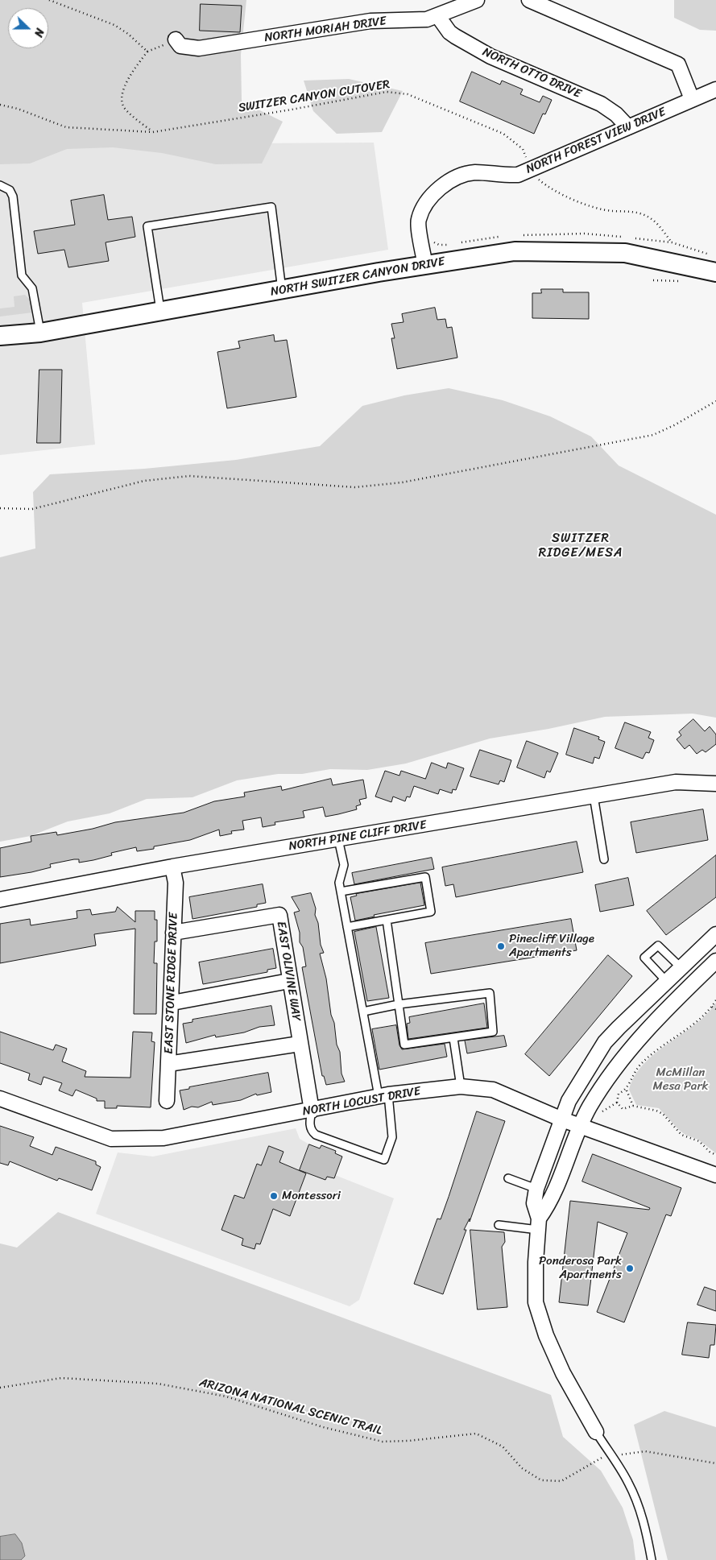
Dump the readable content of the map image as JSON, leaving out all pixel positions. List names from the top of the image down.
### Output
{
  "streets": {
    "street": [
      "NORTH MORIAH DRIVE",
      "NORTH OTTO DRIVE",
      "NORTH FOREST VIEW DRIVE",
      "NORTH SWITZER CANYON DRIVE",
      "NORTH PINE CLIFF DRIVE",
      "EAST OLIVINE WAY",
      "EAST STONE RIDGE DRIVE",
      "NORTH LOCUST DRIVE"
    ],
    "path": ["SWITZER CANYON CUTOVER", "ARIZONA NATIONAL SCENIC TRAIL"]
  },
  "crossings": [
    ["NORTH MORIAH DRIVE", "NORTH OTTO DRIVE"],
    ["NORTH OTTO DRIVE", "NORTH FOREST VIEW DRIVE"],
    ["NORTH FOREST VIEW DRIVE", "NORTH SWITZER CANYON DRIVE"],
    ["NORTH PINE CLIFF DRIVE", "EAST STONE RIDGE DRIVE"],
    ["EAST OLIVINE WAY", "EAST STONE RIDGE DRIVE"],
    ["EAST OLIVINE WAY", "NORTH LOCUST DRIVE"]
  ],
  "districts": ["SWITZER RIDGE/MESA"],
  "parks": ["McMillan Mesa Park"],
  "places": ["Pinecliff Village Apartments", "Montessori", "Ponderosa Park Apartments"],
  "north": "right"
}
